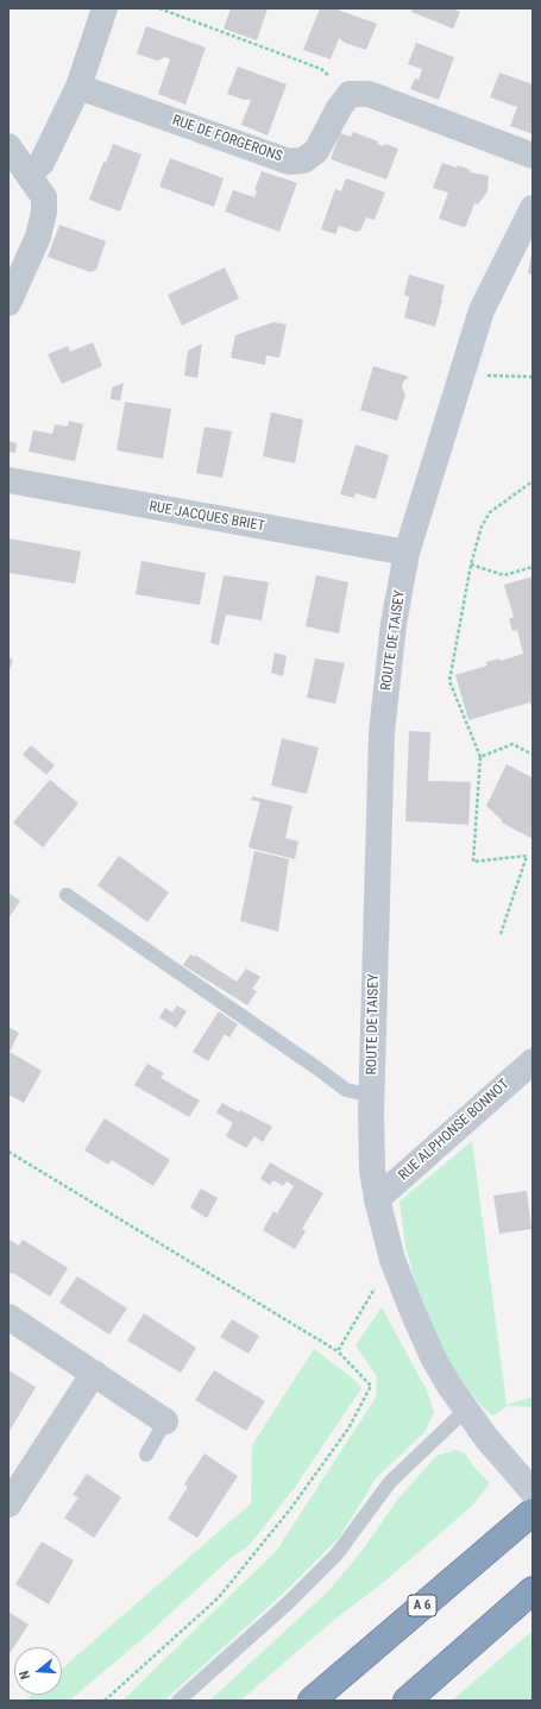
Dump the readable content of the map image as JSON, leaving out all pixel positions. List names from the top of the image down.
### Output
{
  "streets": {
    "highway": ["A 6"],
    "street": [
      "RUE DE FORGERONS",
      "RUE JACQUES BRIET",
      "ROUTE DE TAISEY",
      "RUE ALPHONSE BONNOT"
    ]
  },
  "crossings": [
    ["RUE JACQUES BRIET", "ROUTE DE TAISEY"],
    ["ROUTE DE TAISEY", "RUE ALPHONSE BONNOT"]
  ],
  "north": "left"
}
